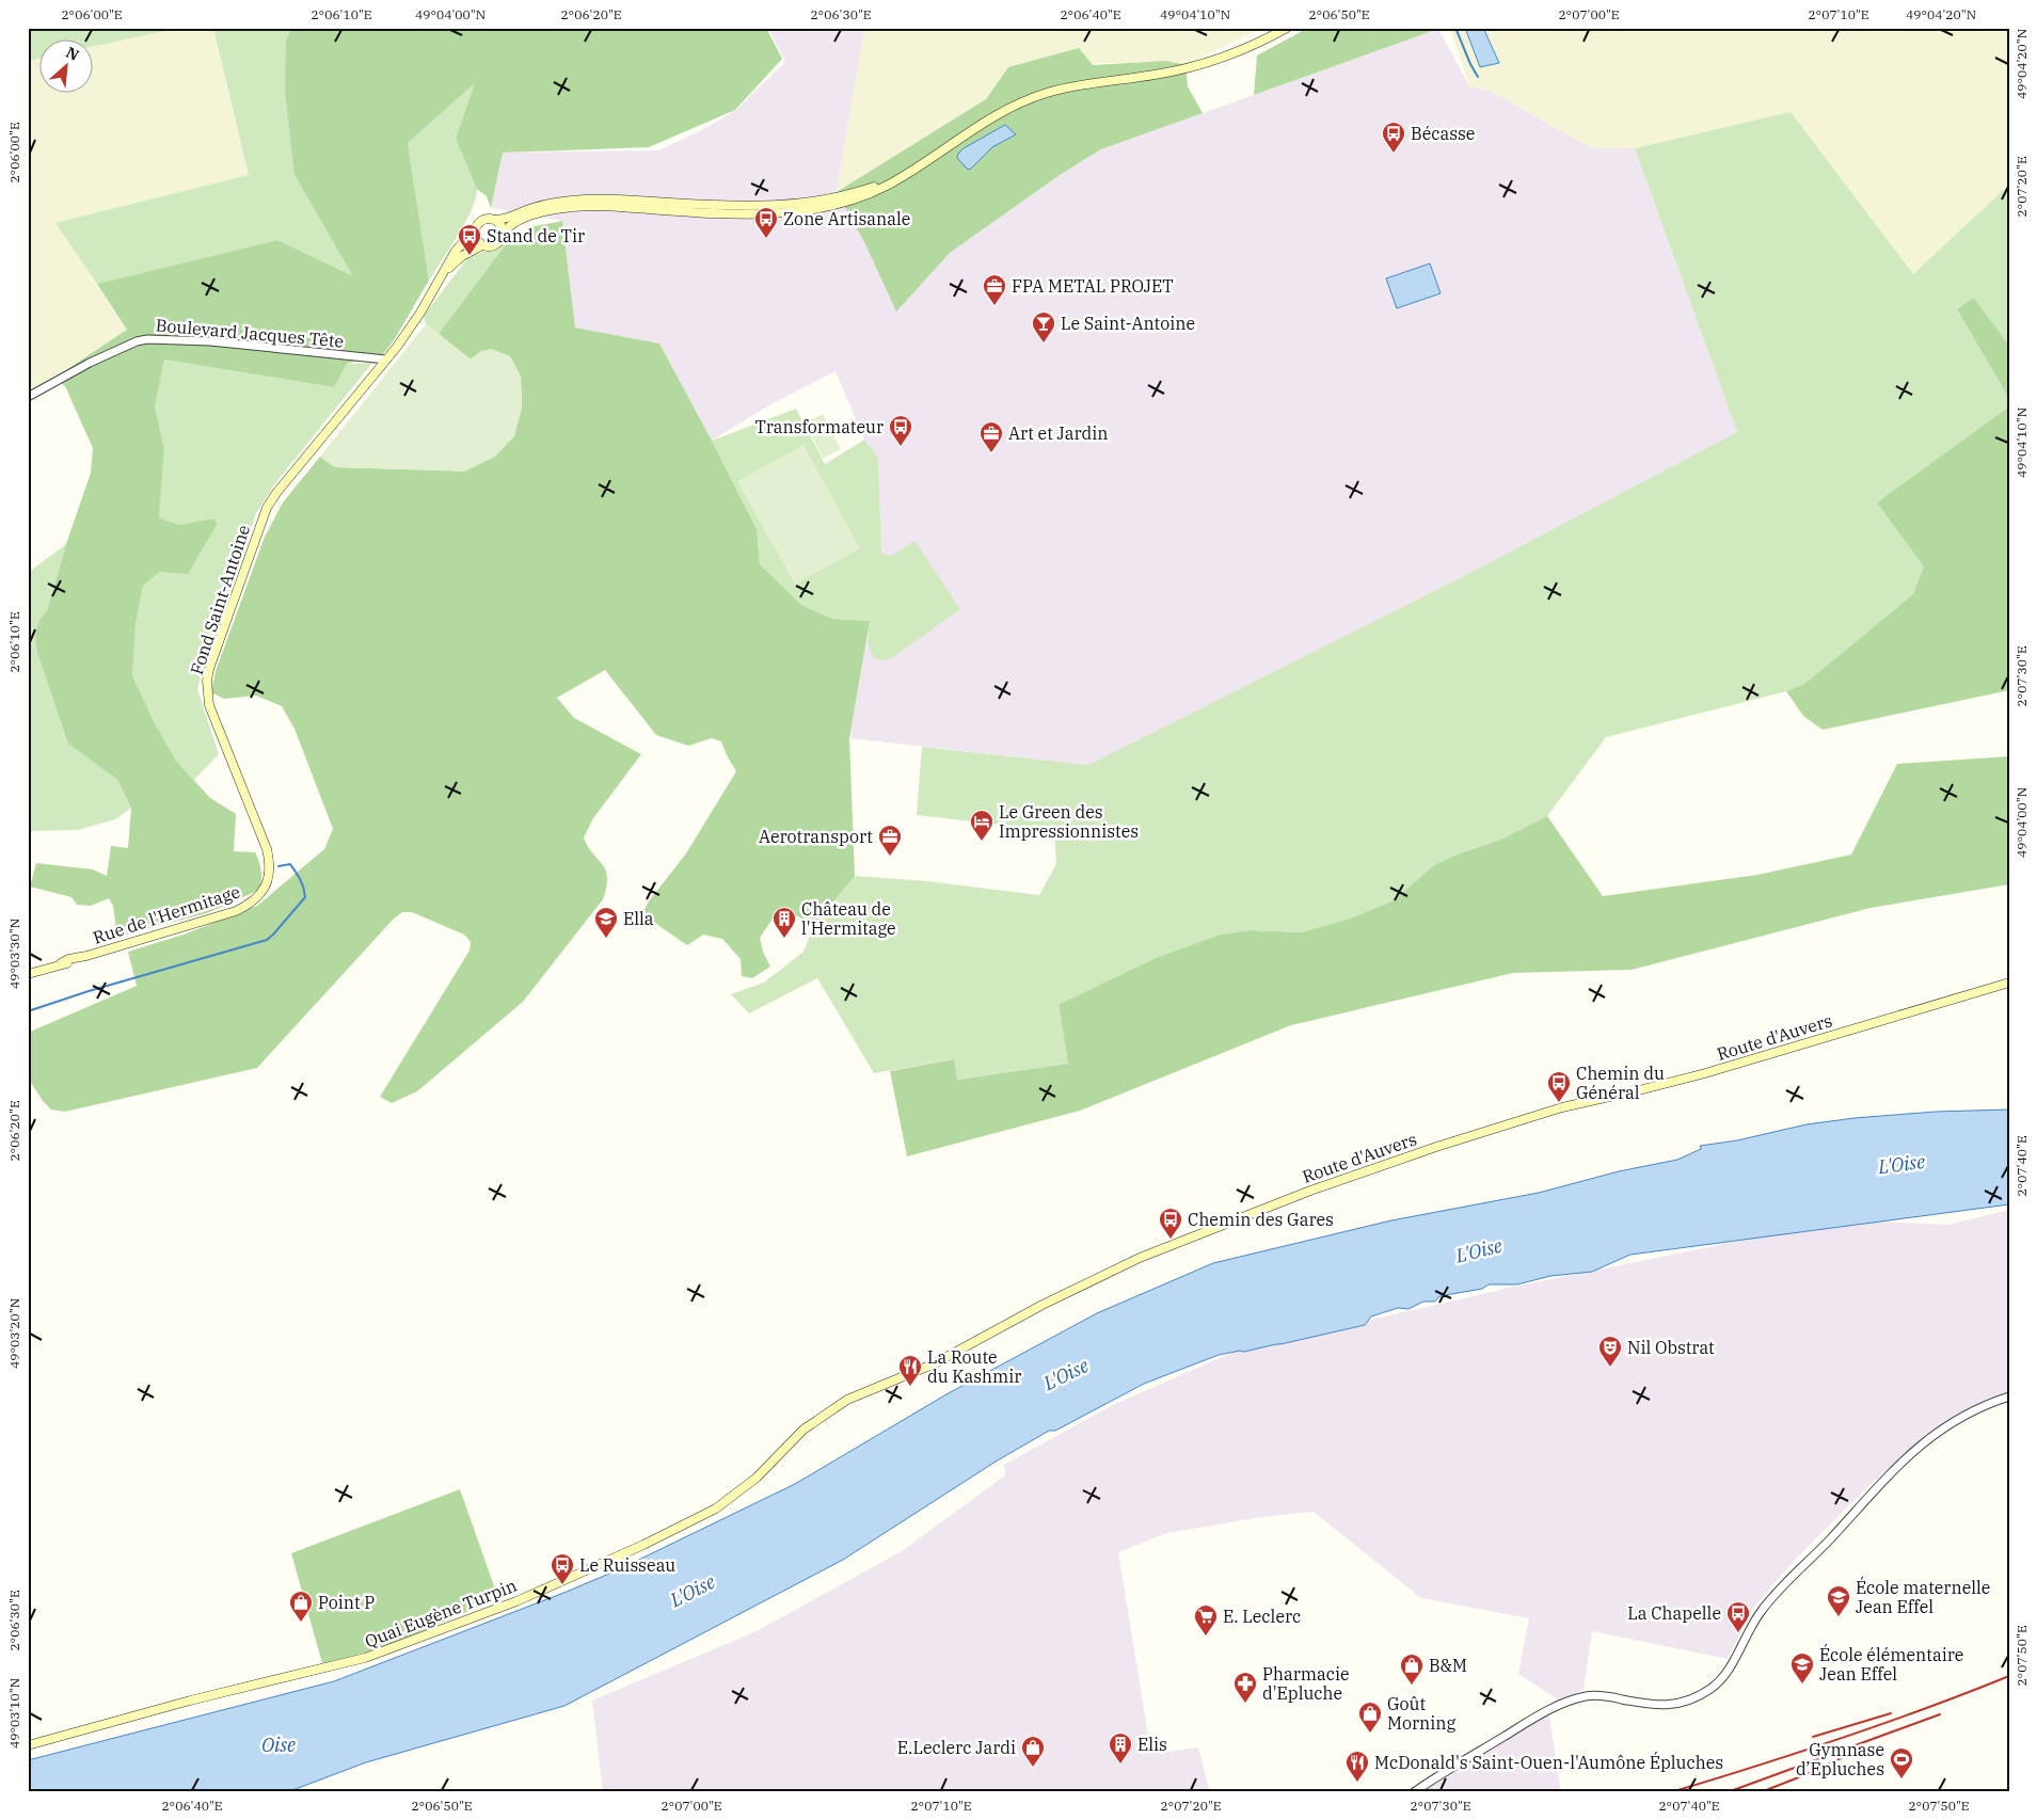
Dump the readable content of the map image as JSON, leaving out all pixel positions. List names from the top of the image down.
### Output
{
  "streets": {
    "main road": [
      "Fond Saint-Antoine",
      "Rue de l'Hermitage",
      "Route d'Auvers",
      "Quai Eugène Turpin"
    ],
    "street": ["Boulevard Jacques Tête"]
  },
  "crossings": [
    ["Boulevard Jacques Tête", "Fond Saint-Antoine"],
    ["Fond Saint-Antoine", "Rue de l'Hermitage"],
    ["Route d'Auvers", "Quai Eugène Turpin"]
  ],
  "water": ["L'Oise", "Oise"],
  "places": {
    "bus stop": [
      "Bécasse",
      "Zone Artisanale",
      "Stand de Tir",
      "Transformateur",
      "Chemin du Général",
      "Chemin des Gares",
      "Le Ruisseau",
      "La Chapelle"
    ],
    "office": ["FPA METAL PROJET", "Art et Jardin", "Aerotransport"],
    "bar": ["Le Saint-Antoine"],
    "hotel": ["Le Green des Impressionnistes"],
    "school or university": ["Ella", "École maternelle Jean Effel", "École élémentaire Jean Effel"],
    "building": ["Château de l'Hermitage", "Elis"],
    "theatre": ["Nil Obstrat"],
    "restaurant": ["La Route du Kashmir", "McDonald's Saint-Ouen-l'Aumône Épluches"],
    "shop": [
      "Point P",
      "B&M",
      "Goût Morning",
      "E.Leclerc Jardi"
    ],
    "supermarket": ["E. Leclerc"],
    "pharmacy": ["Pharmacie d'Epluche"],
    "sports": ["Gymnase d’Epluches"]
  },
  "north": "top right",
  "coordinates": [
    "2°06'00\"E",
    "2°06'10\"E",
    "49°04'00\"N",
    "2°06'20\"E",
    "2°06'30\"E",
    "2°06'40\"E",
    "49°04'10\"N",
    "2°06'50\"E",
    "2°07'00\"E",
    "2°07'10\"E",
    "49°04'20\"N",
    "2°07'20\"E",
    "2°07'30\"E",
    "49°03'30\"N",
    "2°07'40\"E",
    "49°03'20\"N",
    "2°07'50\"E",
    "49°03'10\"N"
  ]
}
